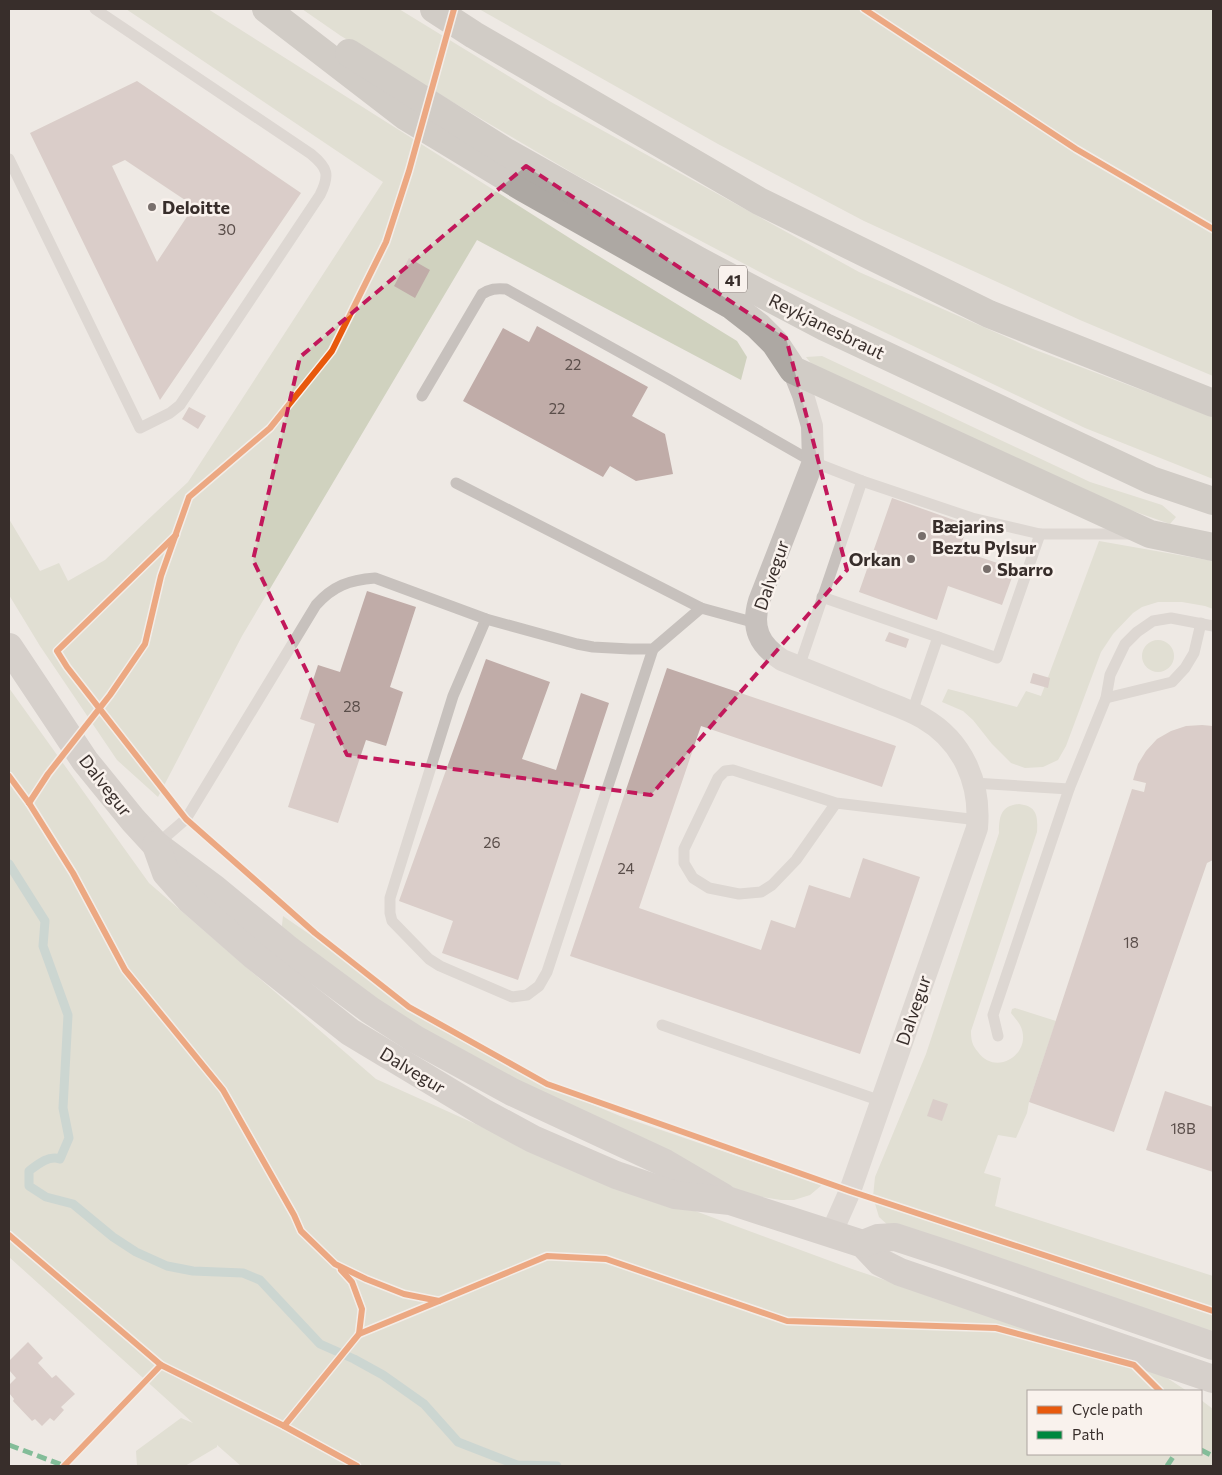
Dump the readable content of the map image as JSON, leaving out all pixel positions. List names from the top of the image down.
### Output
{
  "streets": {
    "highway": ["41", "Reykjanesbraut"],
    "street": ["Dalvegur"]
  },
  "places": [
    "Deloitte",
    "Bæjarins Beztu Pylsur",
    "Orkan",
    "Sbarro"
  ],
  "house_numbers": [
    "30",
    "22",
    "22",
    "28",
    "26",
    "24",
    "18",
    "18B"
  ],
  "legend": ["Cycle path", "Path"]
}
